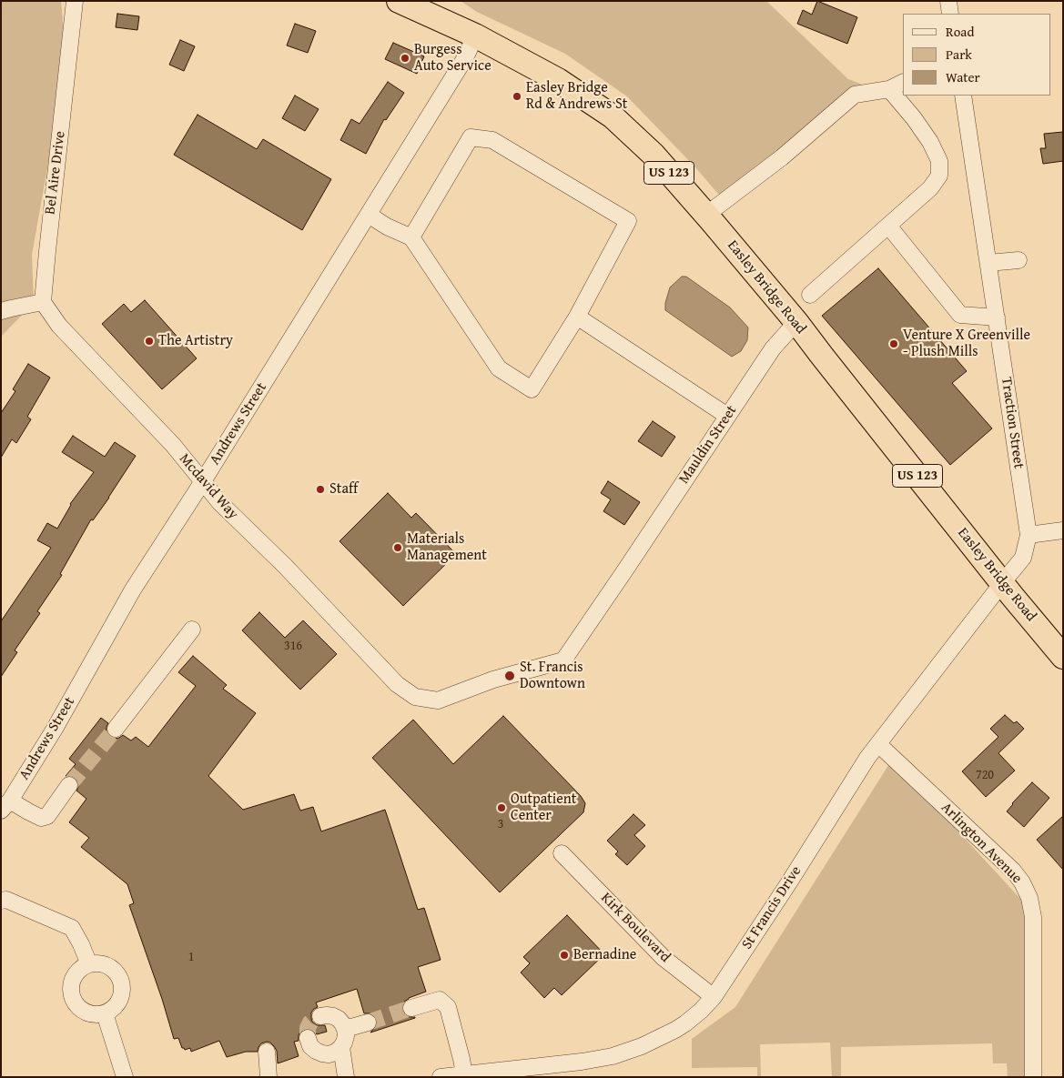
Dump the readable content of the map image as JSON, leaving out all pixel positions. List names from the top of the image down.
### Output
{
  "streets": {
    "highway": ["US 123", "Easley Bridge Road"],
    "street": [
      "Bel Aire Drive",
      "Traction Street",
      "Andrews Street",
      "Mauldin Street",
      "Mcdavid Way",
      "Arlington Avenue",
      "St Francis Drive",
      "Kirk Boulevard"
    ]
  },
  "crossings": [
    ["Bel Aire Drive", "Mcdavid Way"],
    ["Easley Bridge Road", "Traction Street"],
    ["Easley Bridge Road", "Andrews Street"],
    ["Easley Bridge Road", "Mauldin Street"],
    ["Easley Bridge Road", "St Francis Drive"],
    ["Traction Street", "St Francis Drive"],
    ["Andrews Street", "Mcdavid Way"],
    ["Mauldin Street", "Mcdavid Way"],
    ["Arlington Avenue", "St Francis Drive"],
    ["St Francis Drive", "Kirk Boulevard"]
  ],
  "places": [
    "Burgess Auto Service",
    "Easley Bridge Rd & Andrews St",
    "The Artistry",
    "Venture X Greenville - Plush Mills",
    "Staff",
    "Materials Management",
    "St. Francis Downtown",
    "Outpatient Center",
    "Bernadine"
  ],
  "house_numbers": [
    "316",
    "720",
    "3",
    "1"
  ],
  "legend": ["Road", "Park", "Water"]
}
